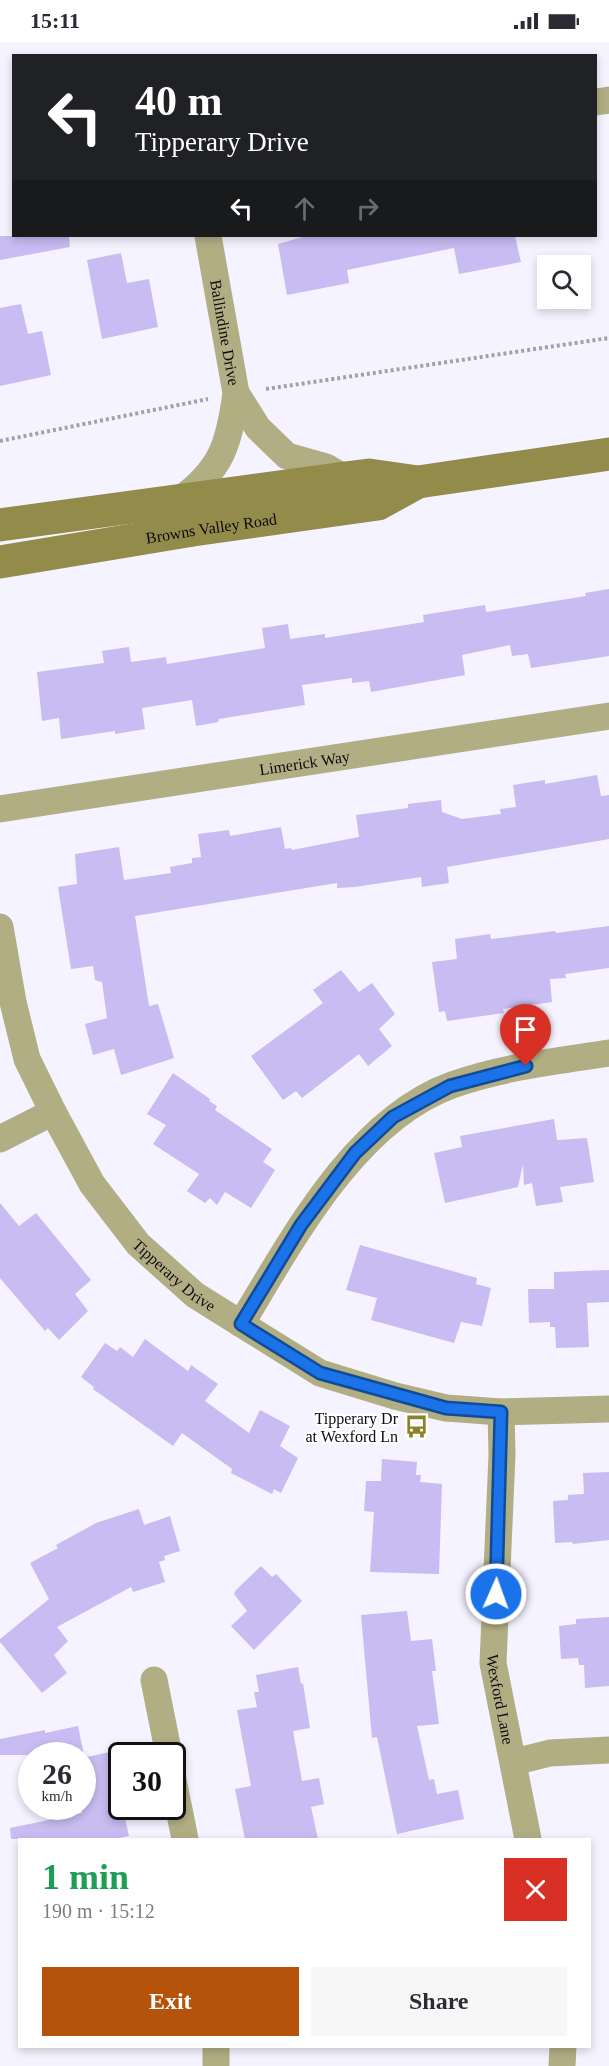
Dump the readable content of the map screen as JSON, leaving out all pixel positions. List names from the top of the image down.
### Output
{
  "streets": {
    "main road": ["Browns Valley Road"],
    "street": [
      "Ballindine Drive",
      "Limerick Way",
      "Tipperary Drive",
      "Wexford Lane"
    ]
  },
  "crossings": [
    ["Ballindine Drive", "Browns Valley Road"],
    ["Tipperary Drive", "Wexford Lane"]
  ],
  "places": {
    "bus stop": ["Tipperary Dr at Wexford Ln"]
  },
  "page": {
    "status": "15:11",
    "turn": ["40 m", "Tipperary Drive"],
    "speed": "26 km/h",
    "limit": "30",
    "heading": ["1 min", "190 m · 15:12"],
    "buttons": ["Exit", "Share"]
  }
}
